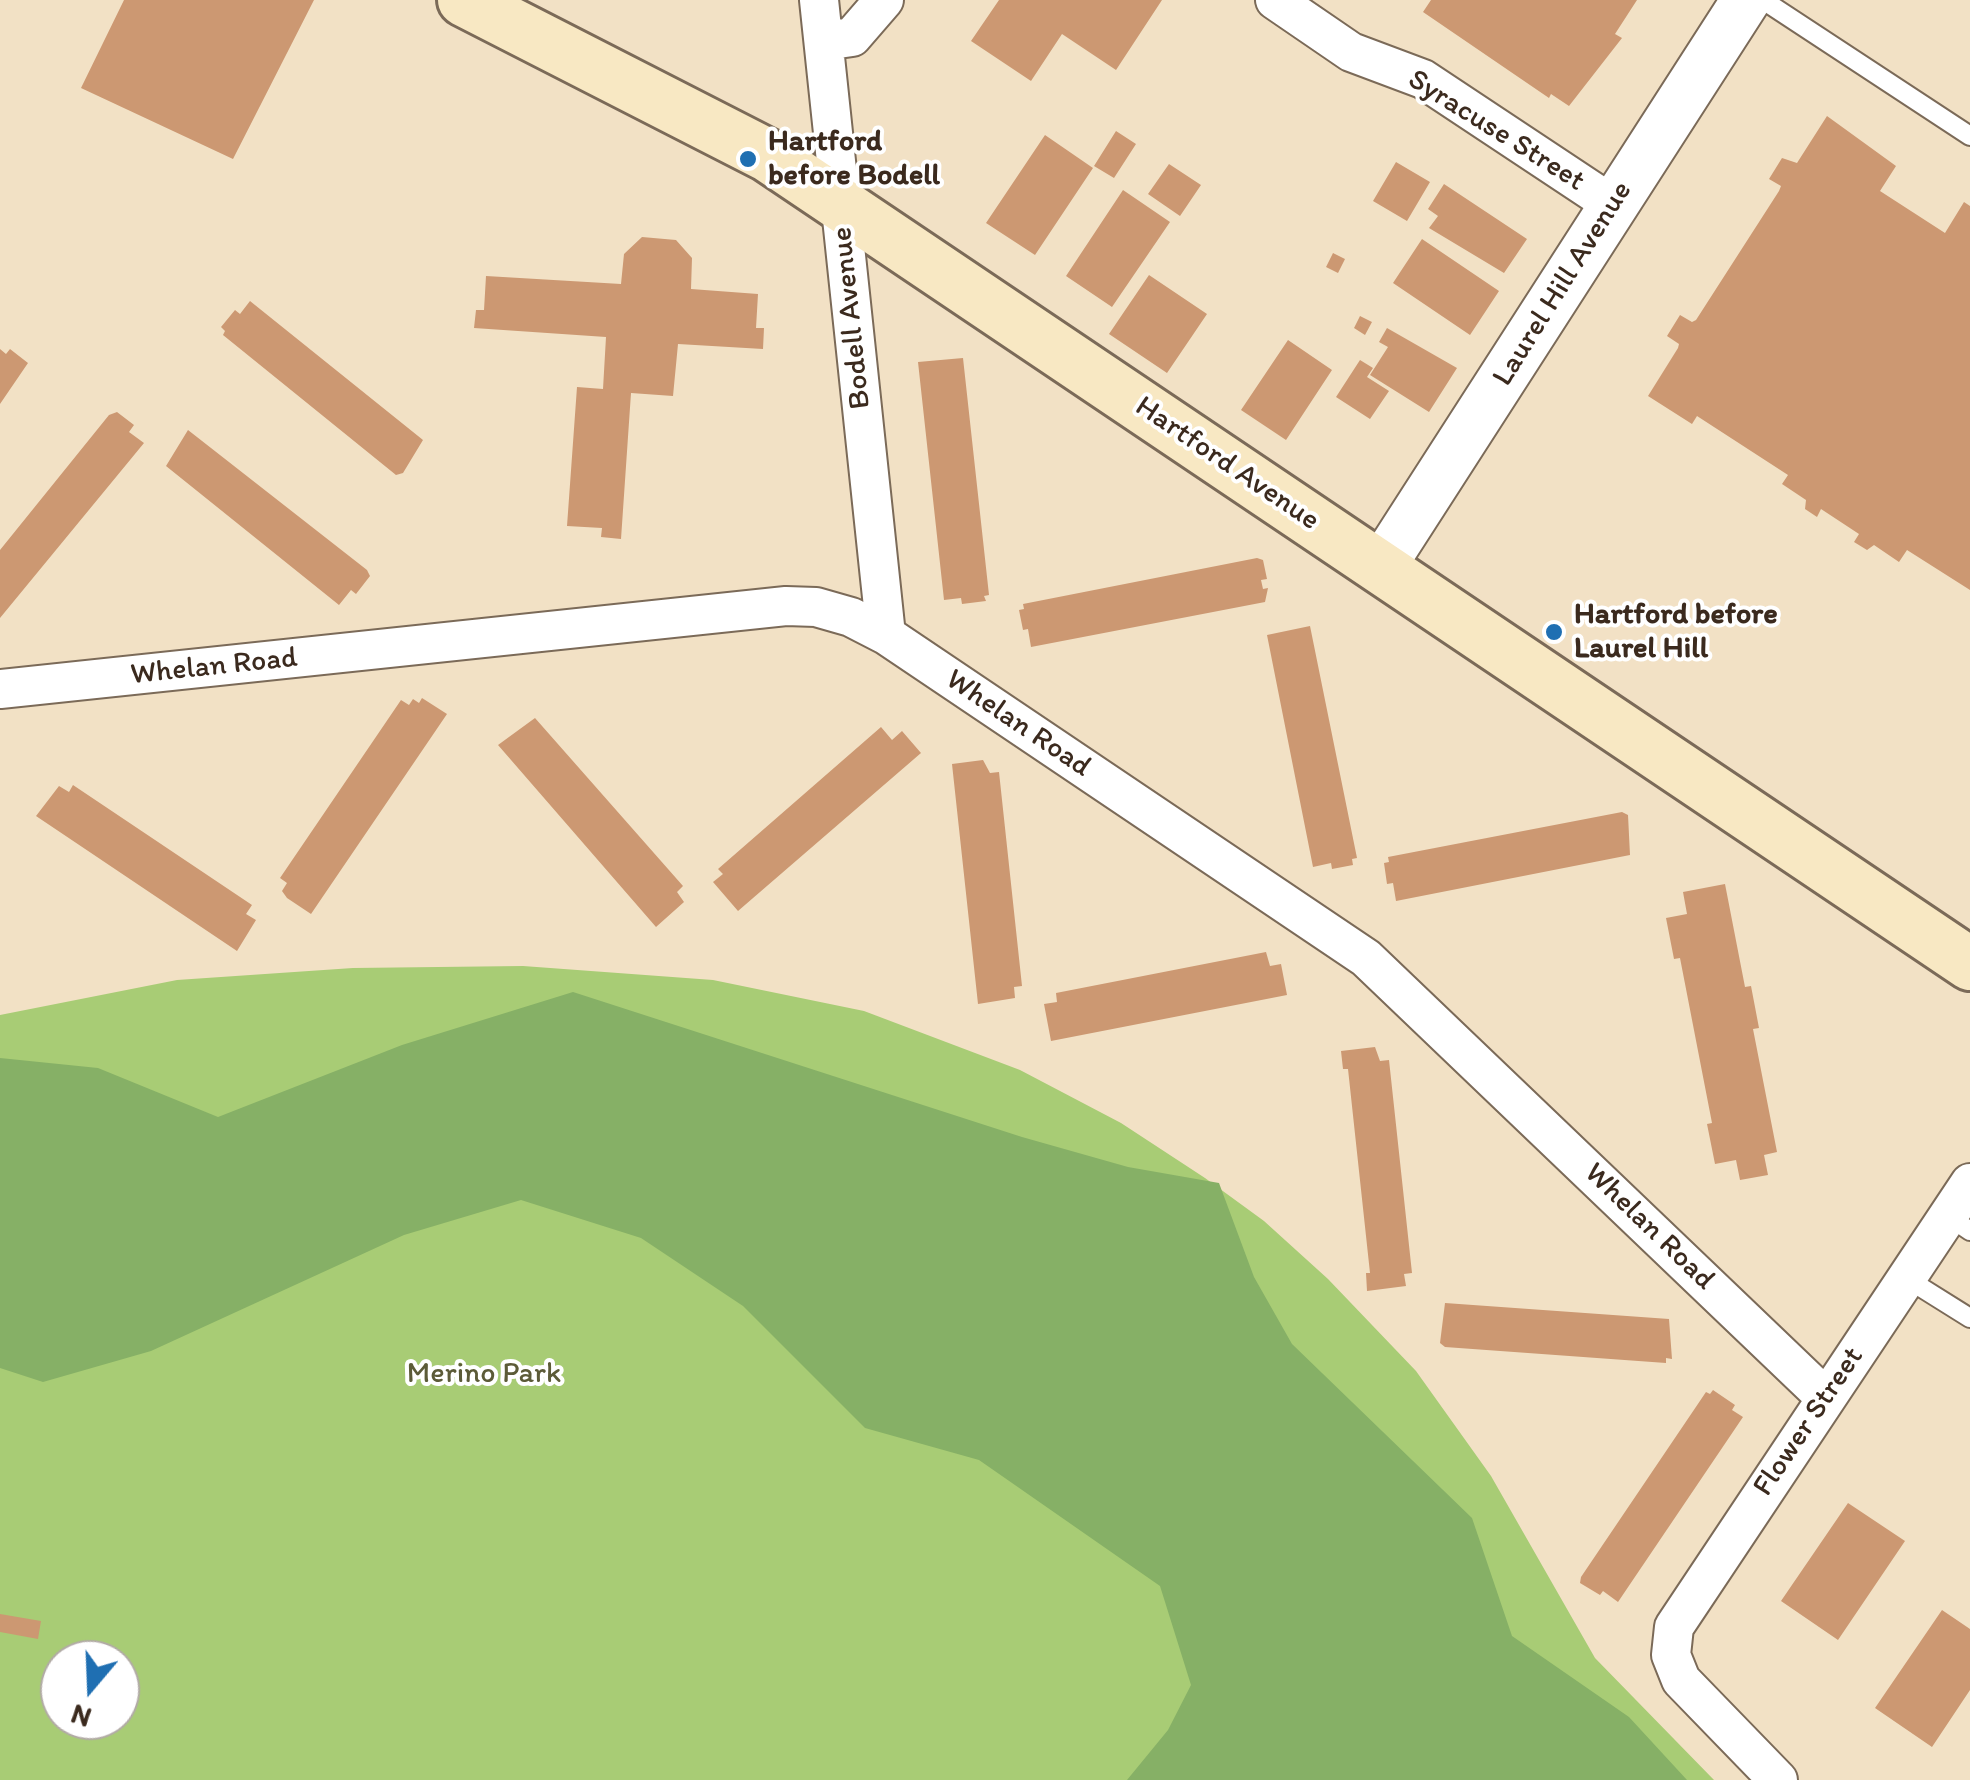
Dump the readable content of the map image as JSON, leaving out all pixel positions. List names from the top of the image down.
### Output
{
  "streets": {
    "main road": ["Hartford Avenue"],
    "street": [
      "Syracuse Street",
      "Laurel Hill Avenue",
      "Bodell Avenue",
      "Whelan Road",
      "Flower Street"
    ]
  },
  "crossings": [
    ["Syracuse Street", "Laurel Hill Avenue"],
    ["Laurel Hill Avenue", "Hartford Avenue"],
    ["Bodell Avenue", "Hartford Avenue"],
    ["Bodell Avenue", "Whelan Road"],
    ["Whelan Road", "Flower Street"]
  ],
  "parks": ["Merino Park"],
  "places": ["Hartford before Bodell", "Hartford before Laurel Hill"],
  "north": "bottom"
}
